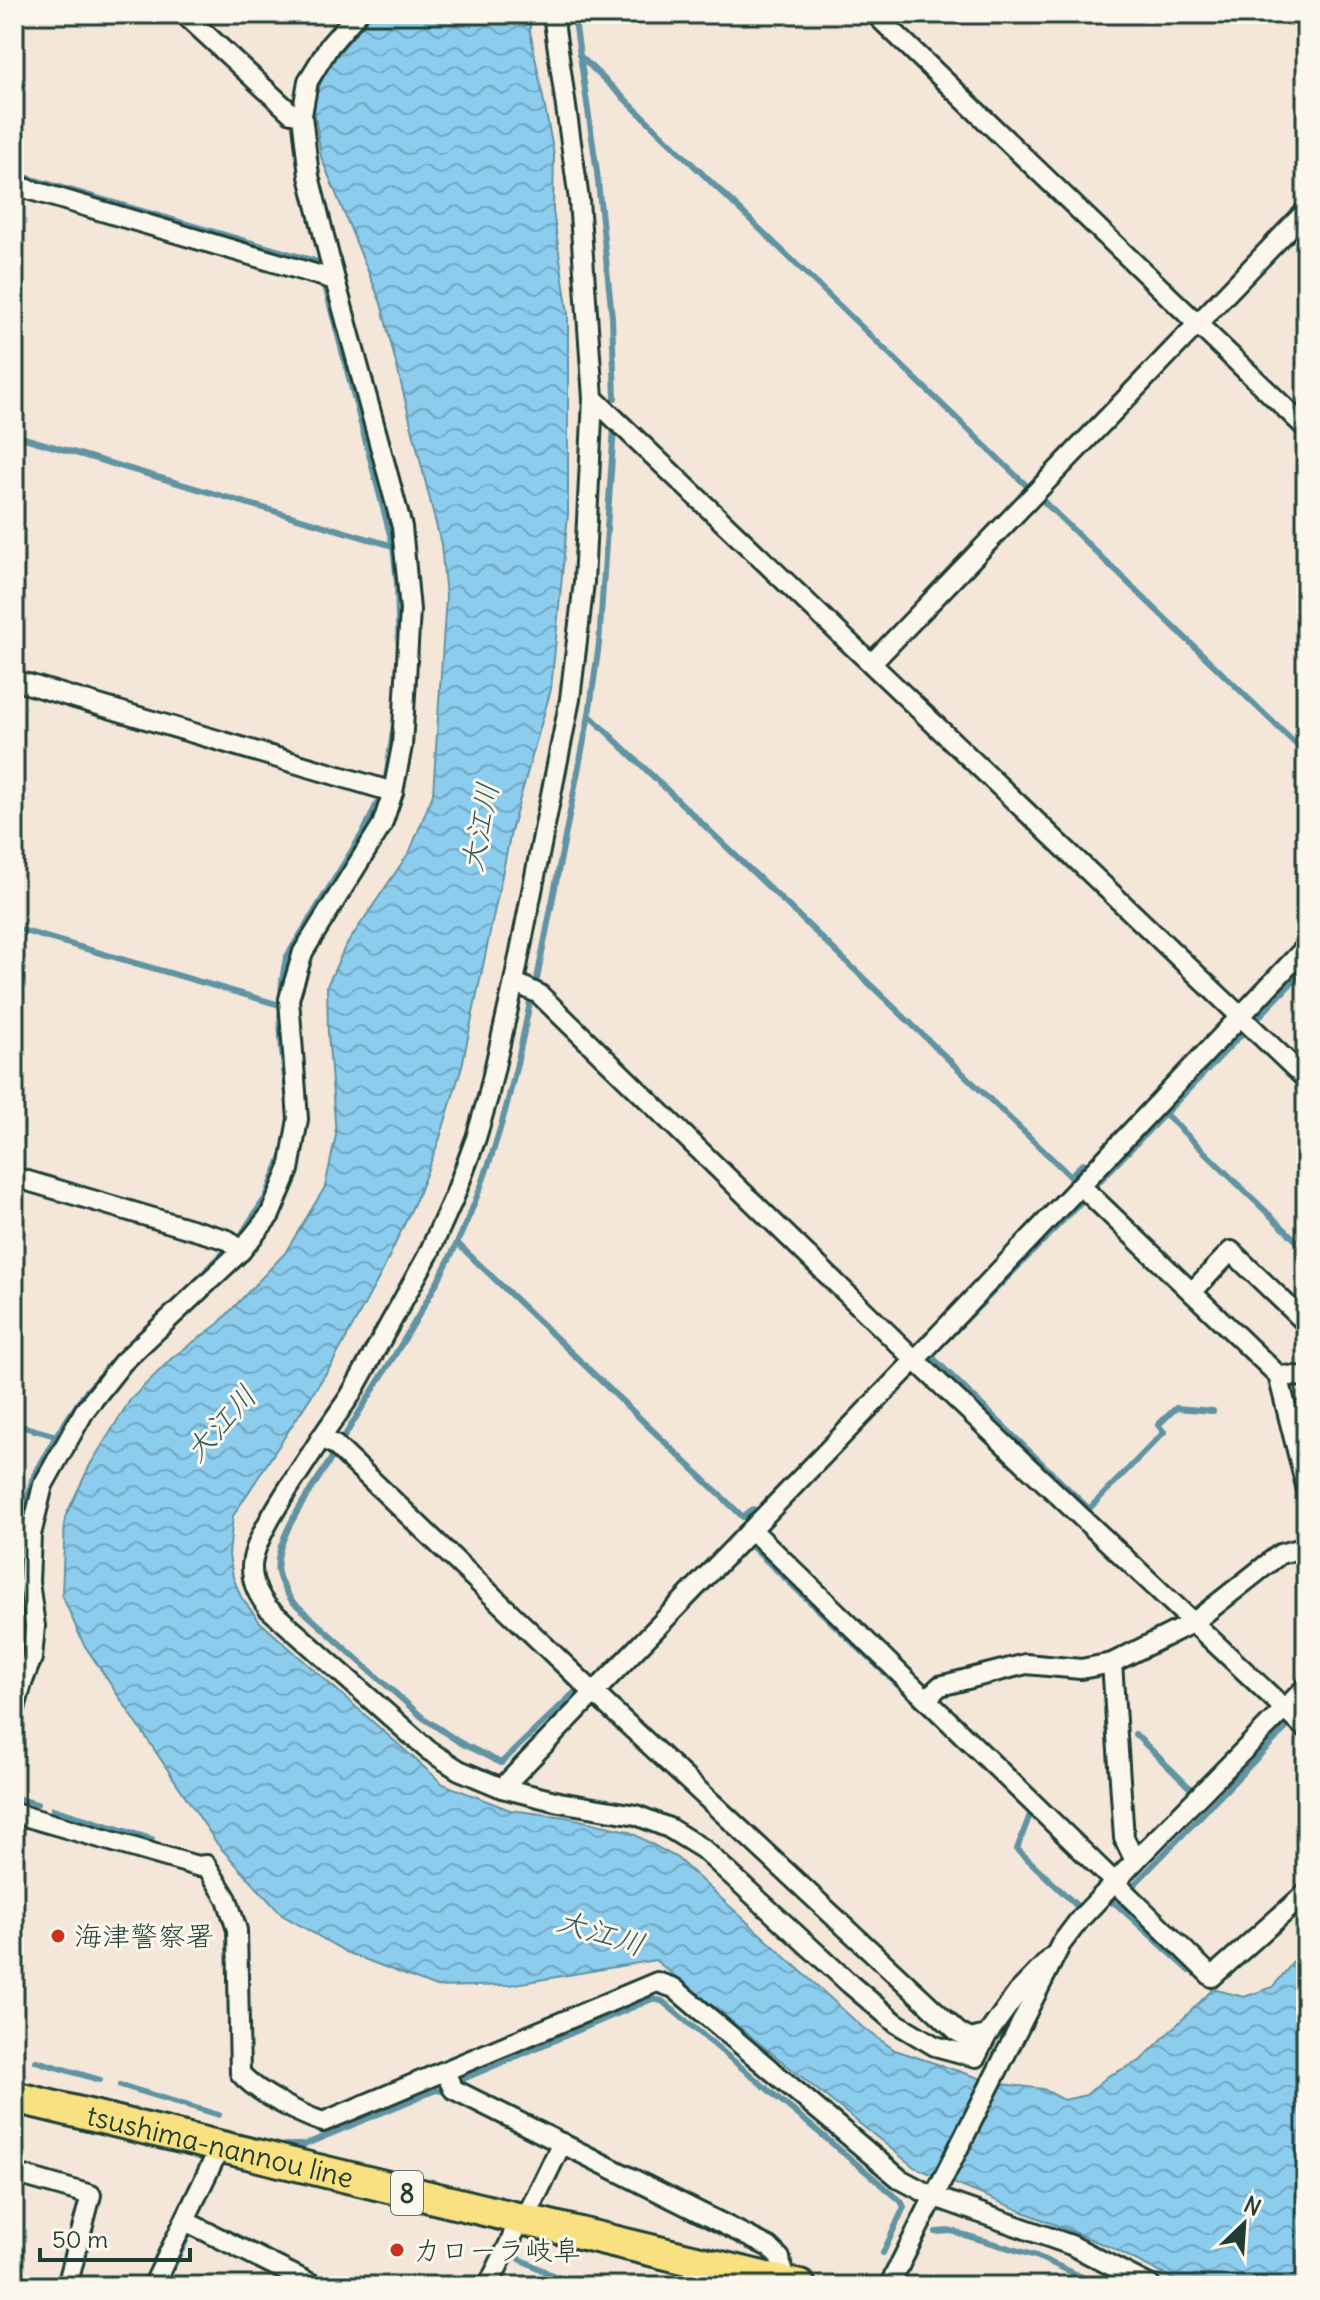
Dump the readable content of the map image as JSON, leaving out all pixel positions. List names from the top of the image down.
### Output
{
  "streets": {
    "main road": ["tsushima-nannou line", "8"]
  },
  "water": ["大江川"],
  "places": ["海津警察署", "カローラ岐阜"],
  "scale_bar": "50 m",
  "north": "top right"
}
